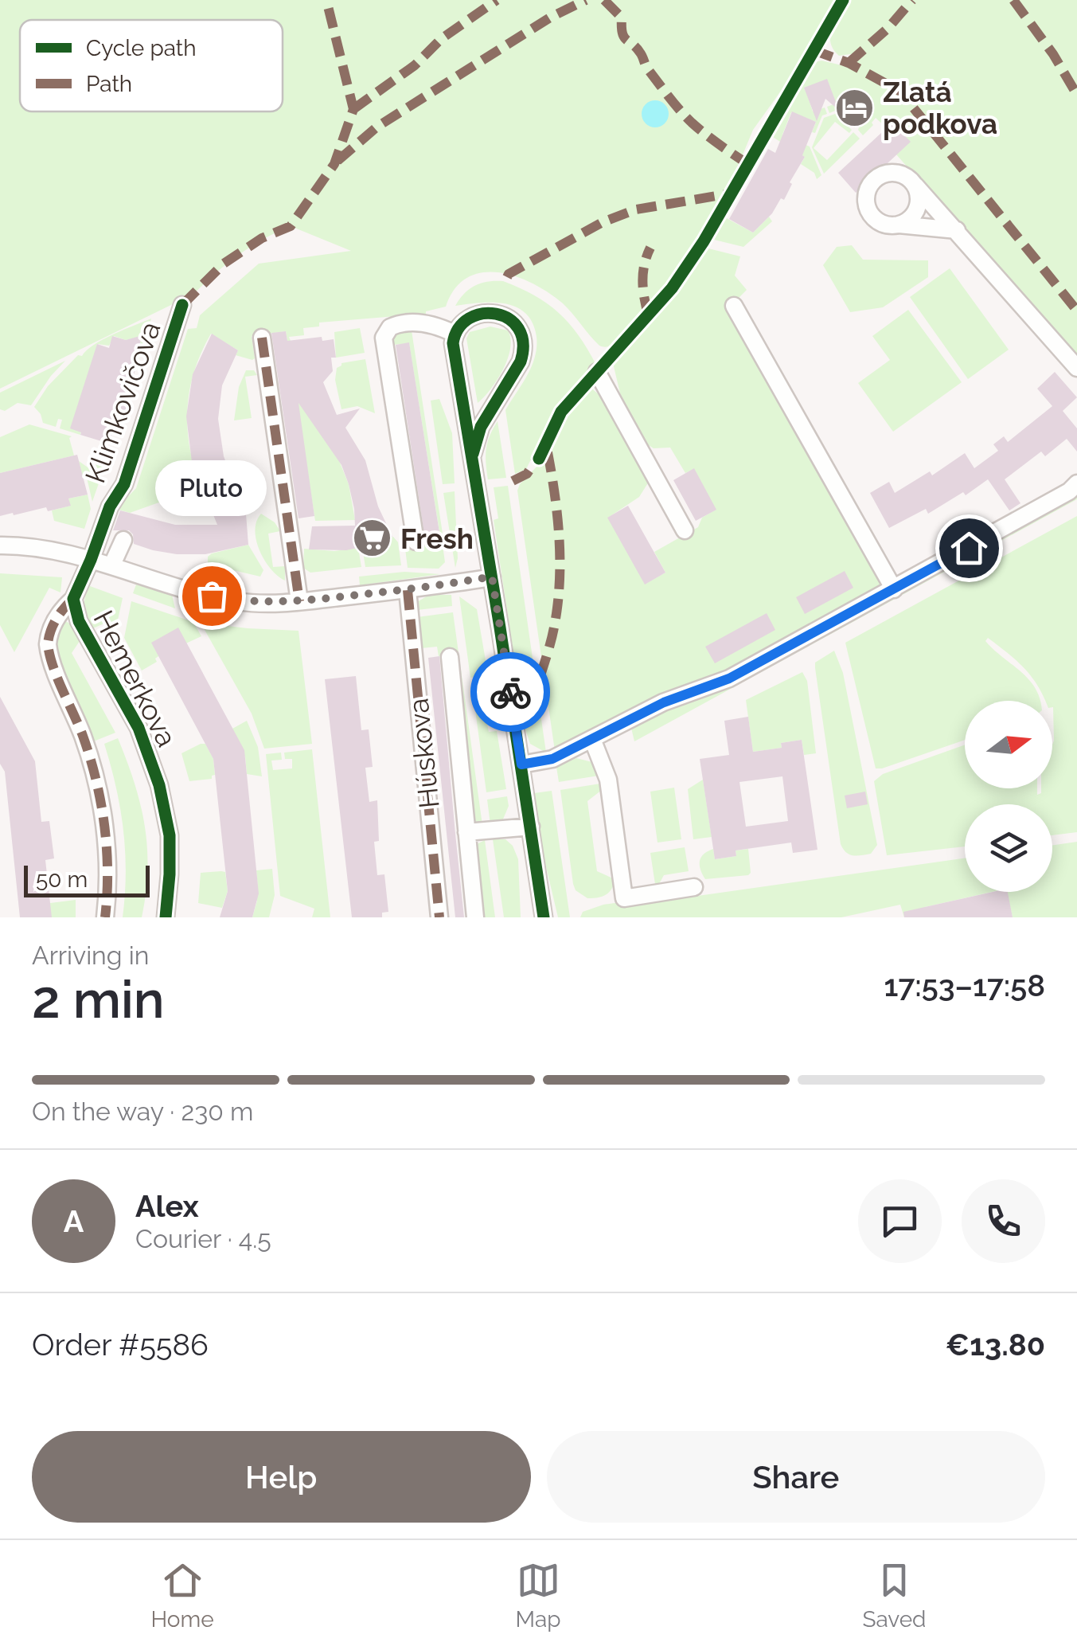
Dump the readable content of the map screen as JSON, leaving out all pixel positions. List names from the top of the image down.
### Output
{
  "streets": {
    "street": ["Klimkovičova", "Hemerkova", "Húskova"]
  },
  "crossings": [
    ["Klimkovičova", "Hemerkova"]
  ],
  "places": {
    "hotel": ["Zlatá podkova"],
    "supermarket": ["Fresh"],
    "other": ["Pluto"]
  },
  "legend": ["Cycle path", "Path"],
  "scale_bar": "50 m",
  "north": "right",
  "page": {
    "bubble": "Pluto",
    "scale": "50 m",
    "heading": ["2 min", "Arriving in", "17:53–17:58"],
    "panel": [
      "Alex",
      "Courier · 4.5",
      "Order #5586",
      "€13.80"
    ],
    "bar": "On the way · 230 m",
    "round": "A",
    "buttons": ["Help", "Share"],
    "tabs": ["Home", "Map", "Saved"]
  }
}
